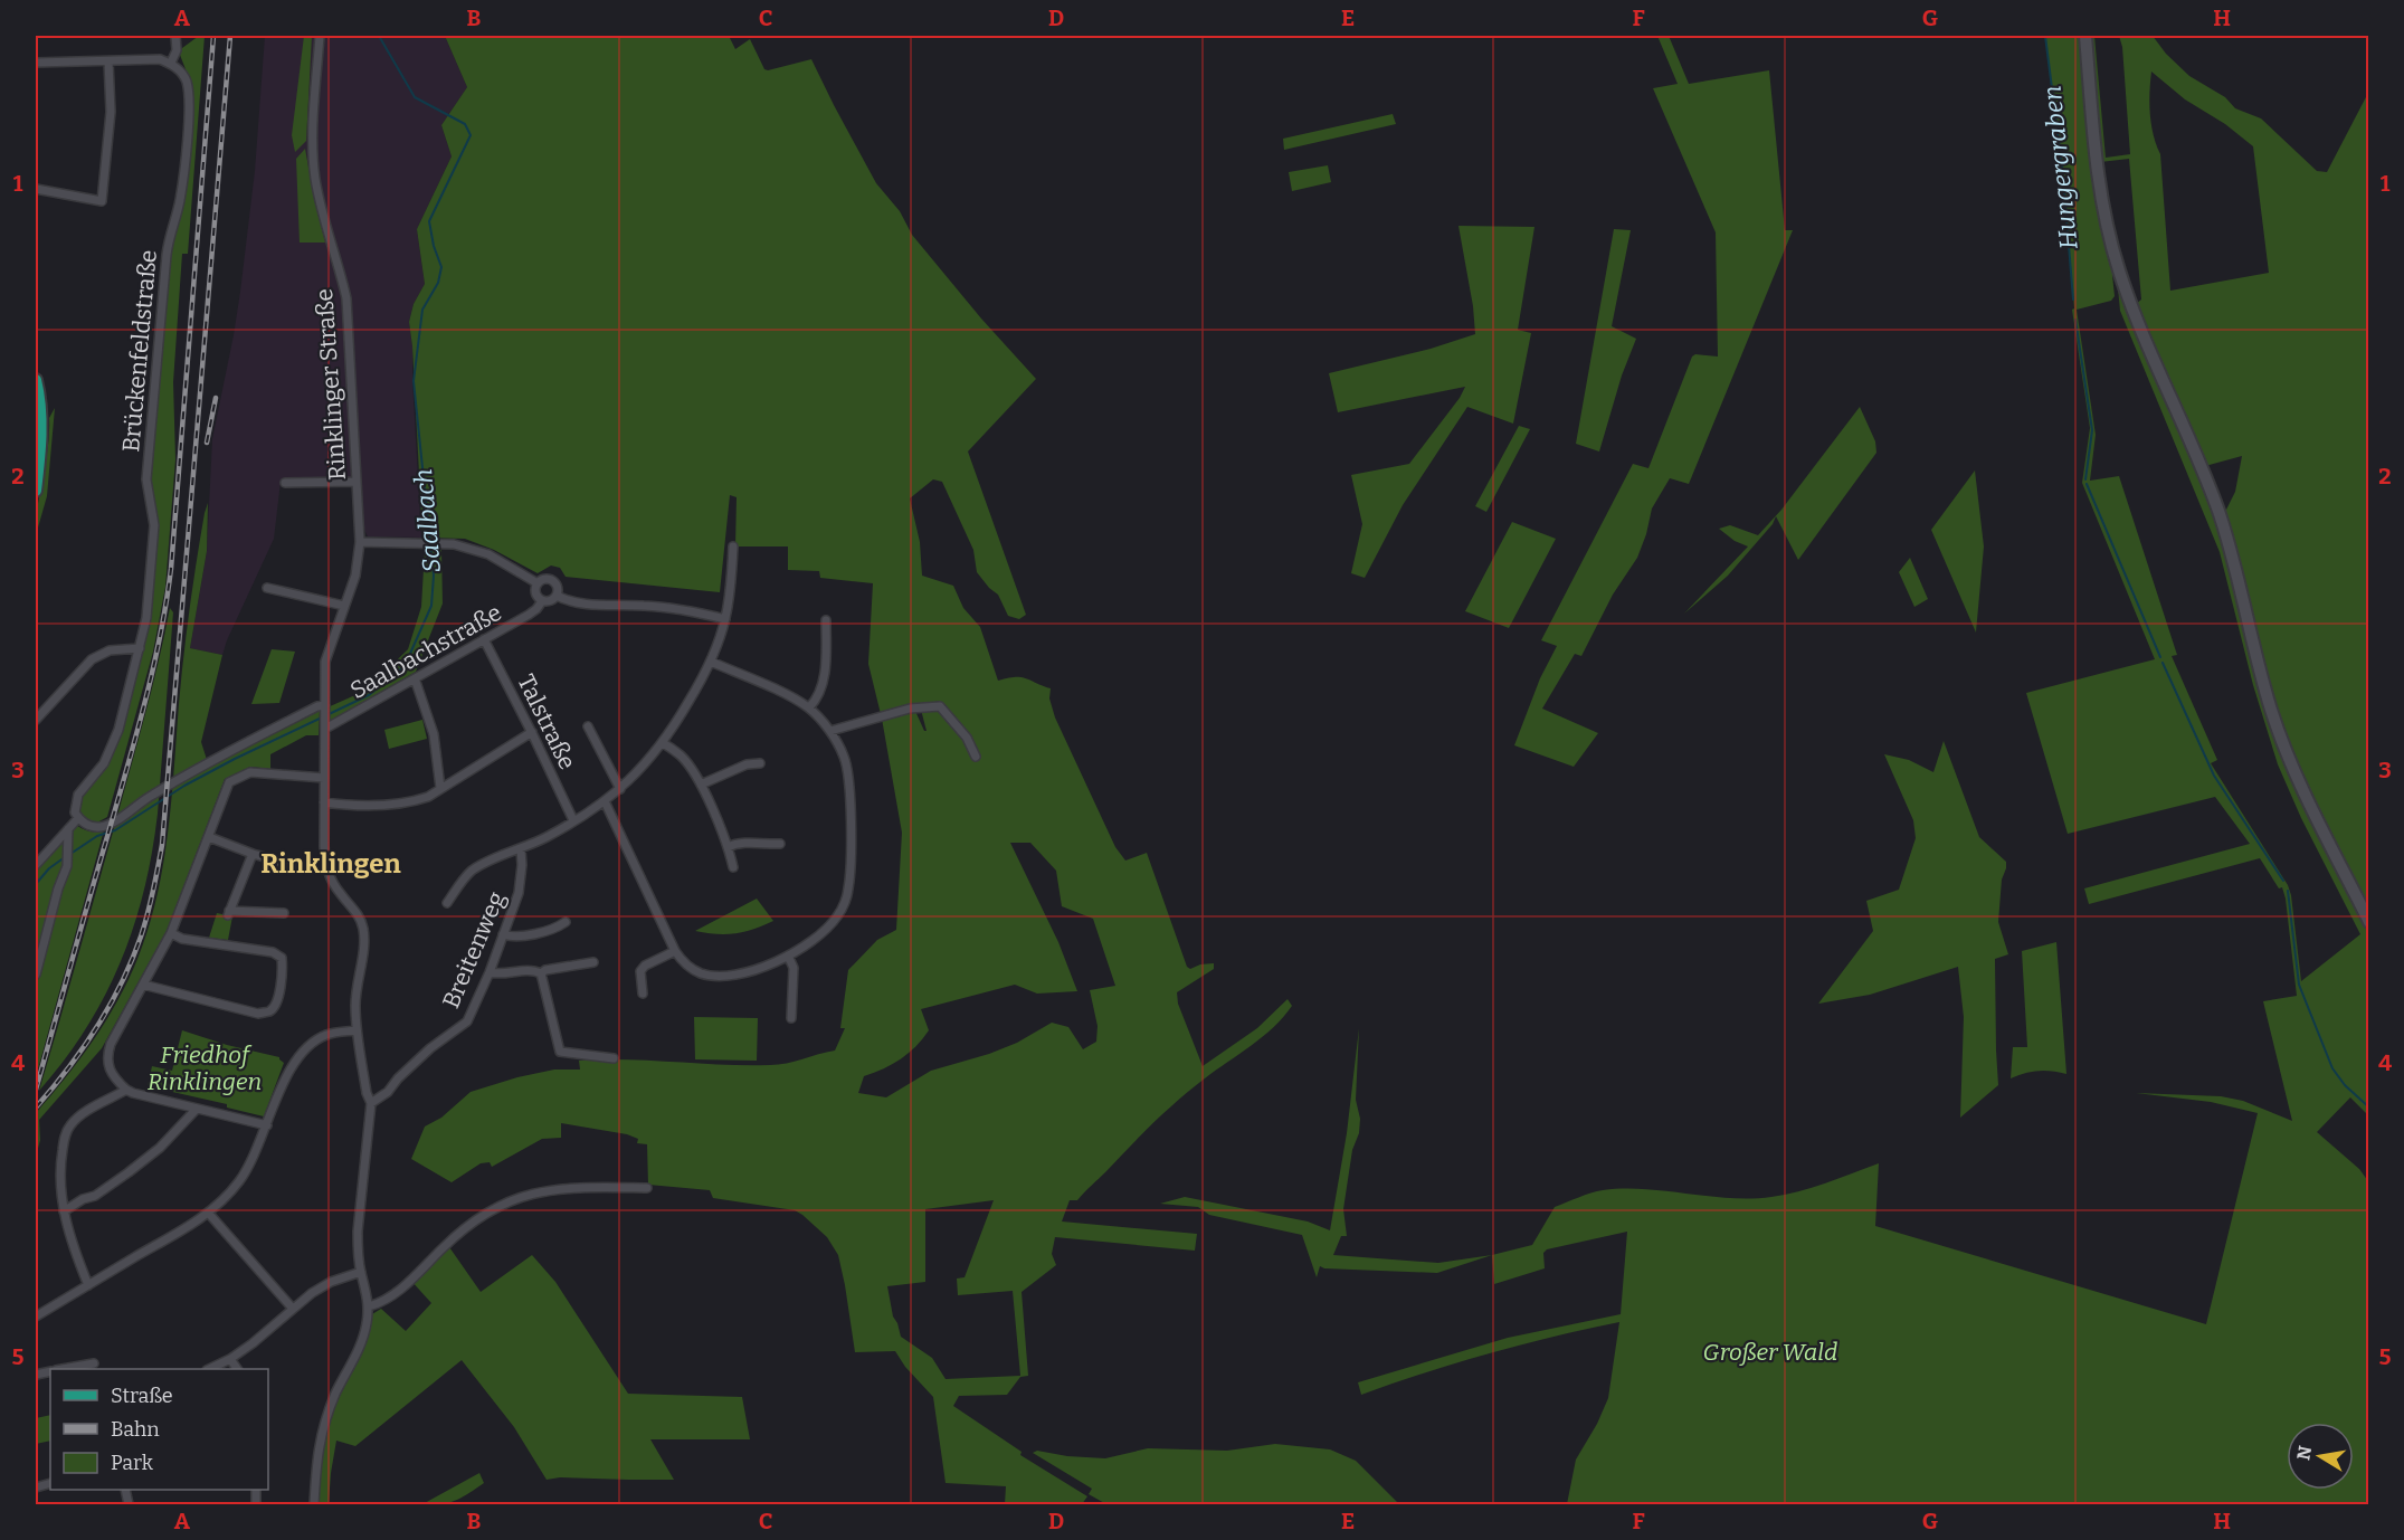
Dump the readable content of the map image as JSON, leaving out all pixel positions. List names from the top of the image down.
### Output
{
  "streets": {
    "street": [
      "Brückenfeldstraße",
      "Rinklinger Straße",
      "Saalbachstraße",
      "Talstraße",
      "Breitenweg"
    ]
  },
  "crossings": [
    ["Rinklinger Straße", "Saalbachstraße"],
    ["Rinklinger Straße", "Breitenweg"],
    ["Saalbachstraße", "Talstraße"]
  ],
  "districts": ["Rinklingen"],
  "water": ["Hungergraben", "Saalbach"],
  "parks": ["Friedhof Rinklingen", "Großer Wald"],
  "legend": ["Straße", "Bahn", "Park"],
  "north": "left",
  "grid": {
    "columns": [
      "A",
      "B",
      "C",
      "D",
      "E",
      "F",
      "G",
      "H"
    ],
    "rows": [
      "1",
      "2",
      "3",
      "4",
      "5"
    ]
  }
}
